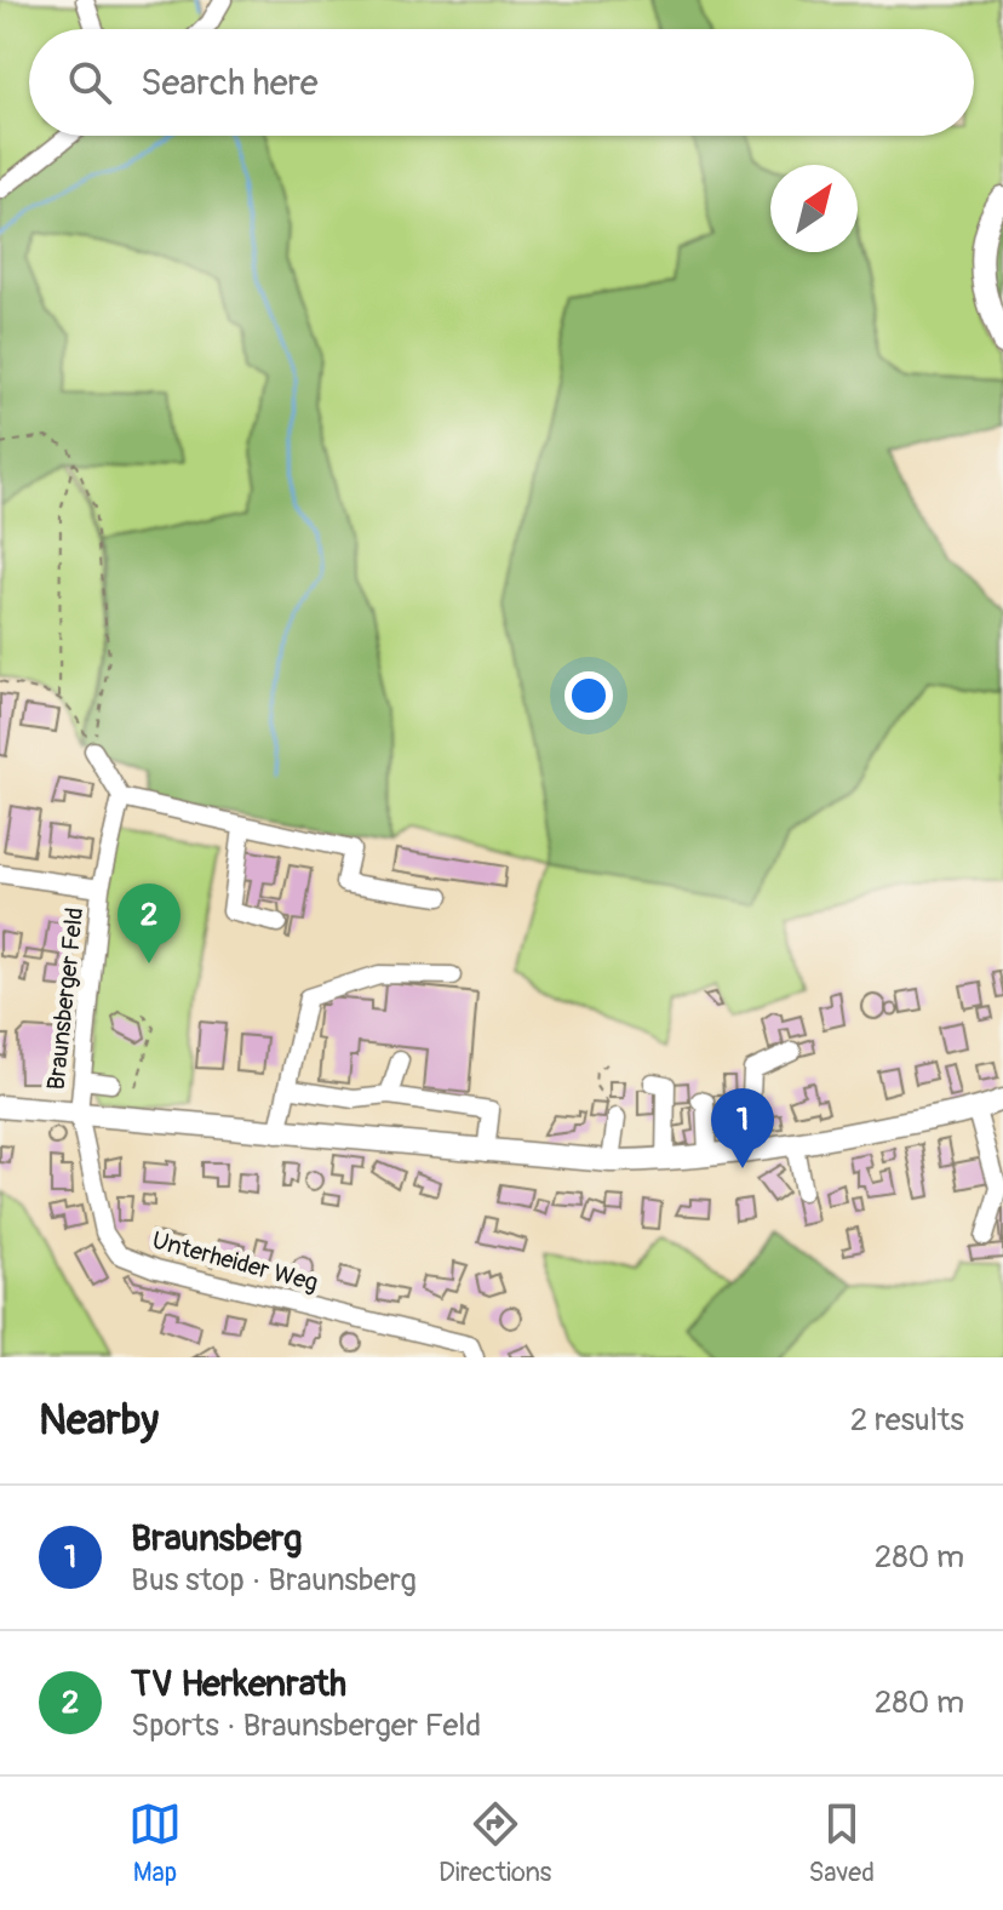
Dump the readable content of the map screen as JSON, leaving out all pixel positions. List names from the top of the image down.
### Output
{
  "streets": {
    "street": ["Braunsberger Feld", "Unterheider Weg"]
  },
  "crossings": [
    ["Braunsberger Feld", "Unterheider Weg"]
  ],
  "north": "top right",
  "page": {
    "search": "Search here",
    "pins": ["2", "1"],
    "heading": ["Nearby", "2 results"],
    "list": [
      {
        "mark": "1",
        "name": "Braunsberg",
        "note": "Bus stop · Braunsberg",
        "value": "280 m"
      },
      {
        "mark": "2",
        "name": "TV Herkenrath",
        "note": "Sports · Braunsberger Feld",
        "value": "280 m"
      }
    ],
    "nav": ["Map", "Directions", "Saved"]
  }
}
